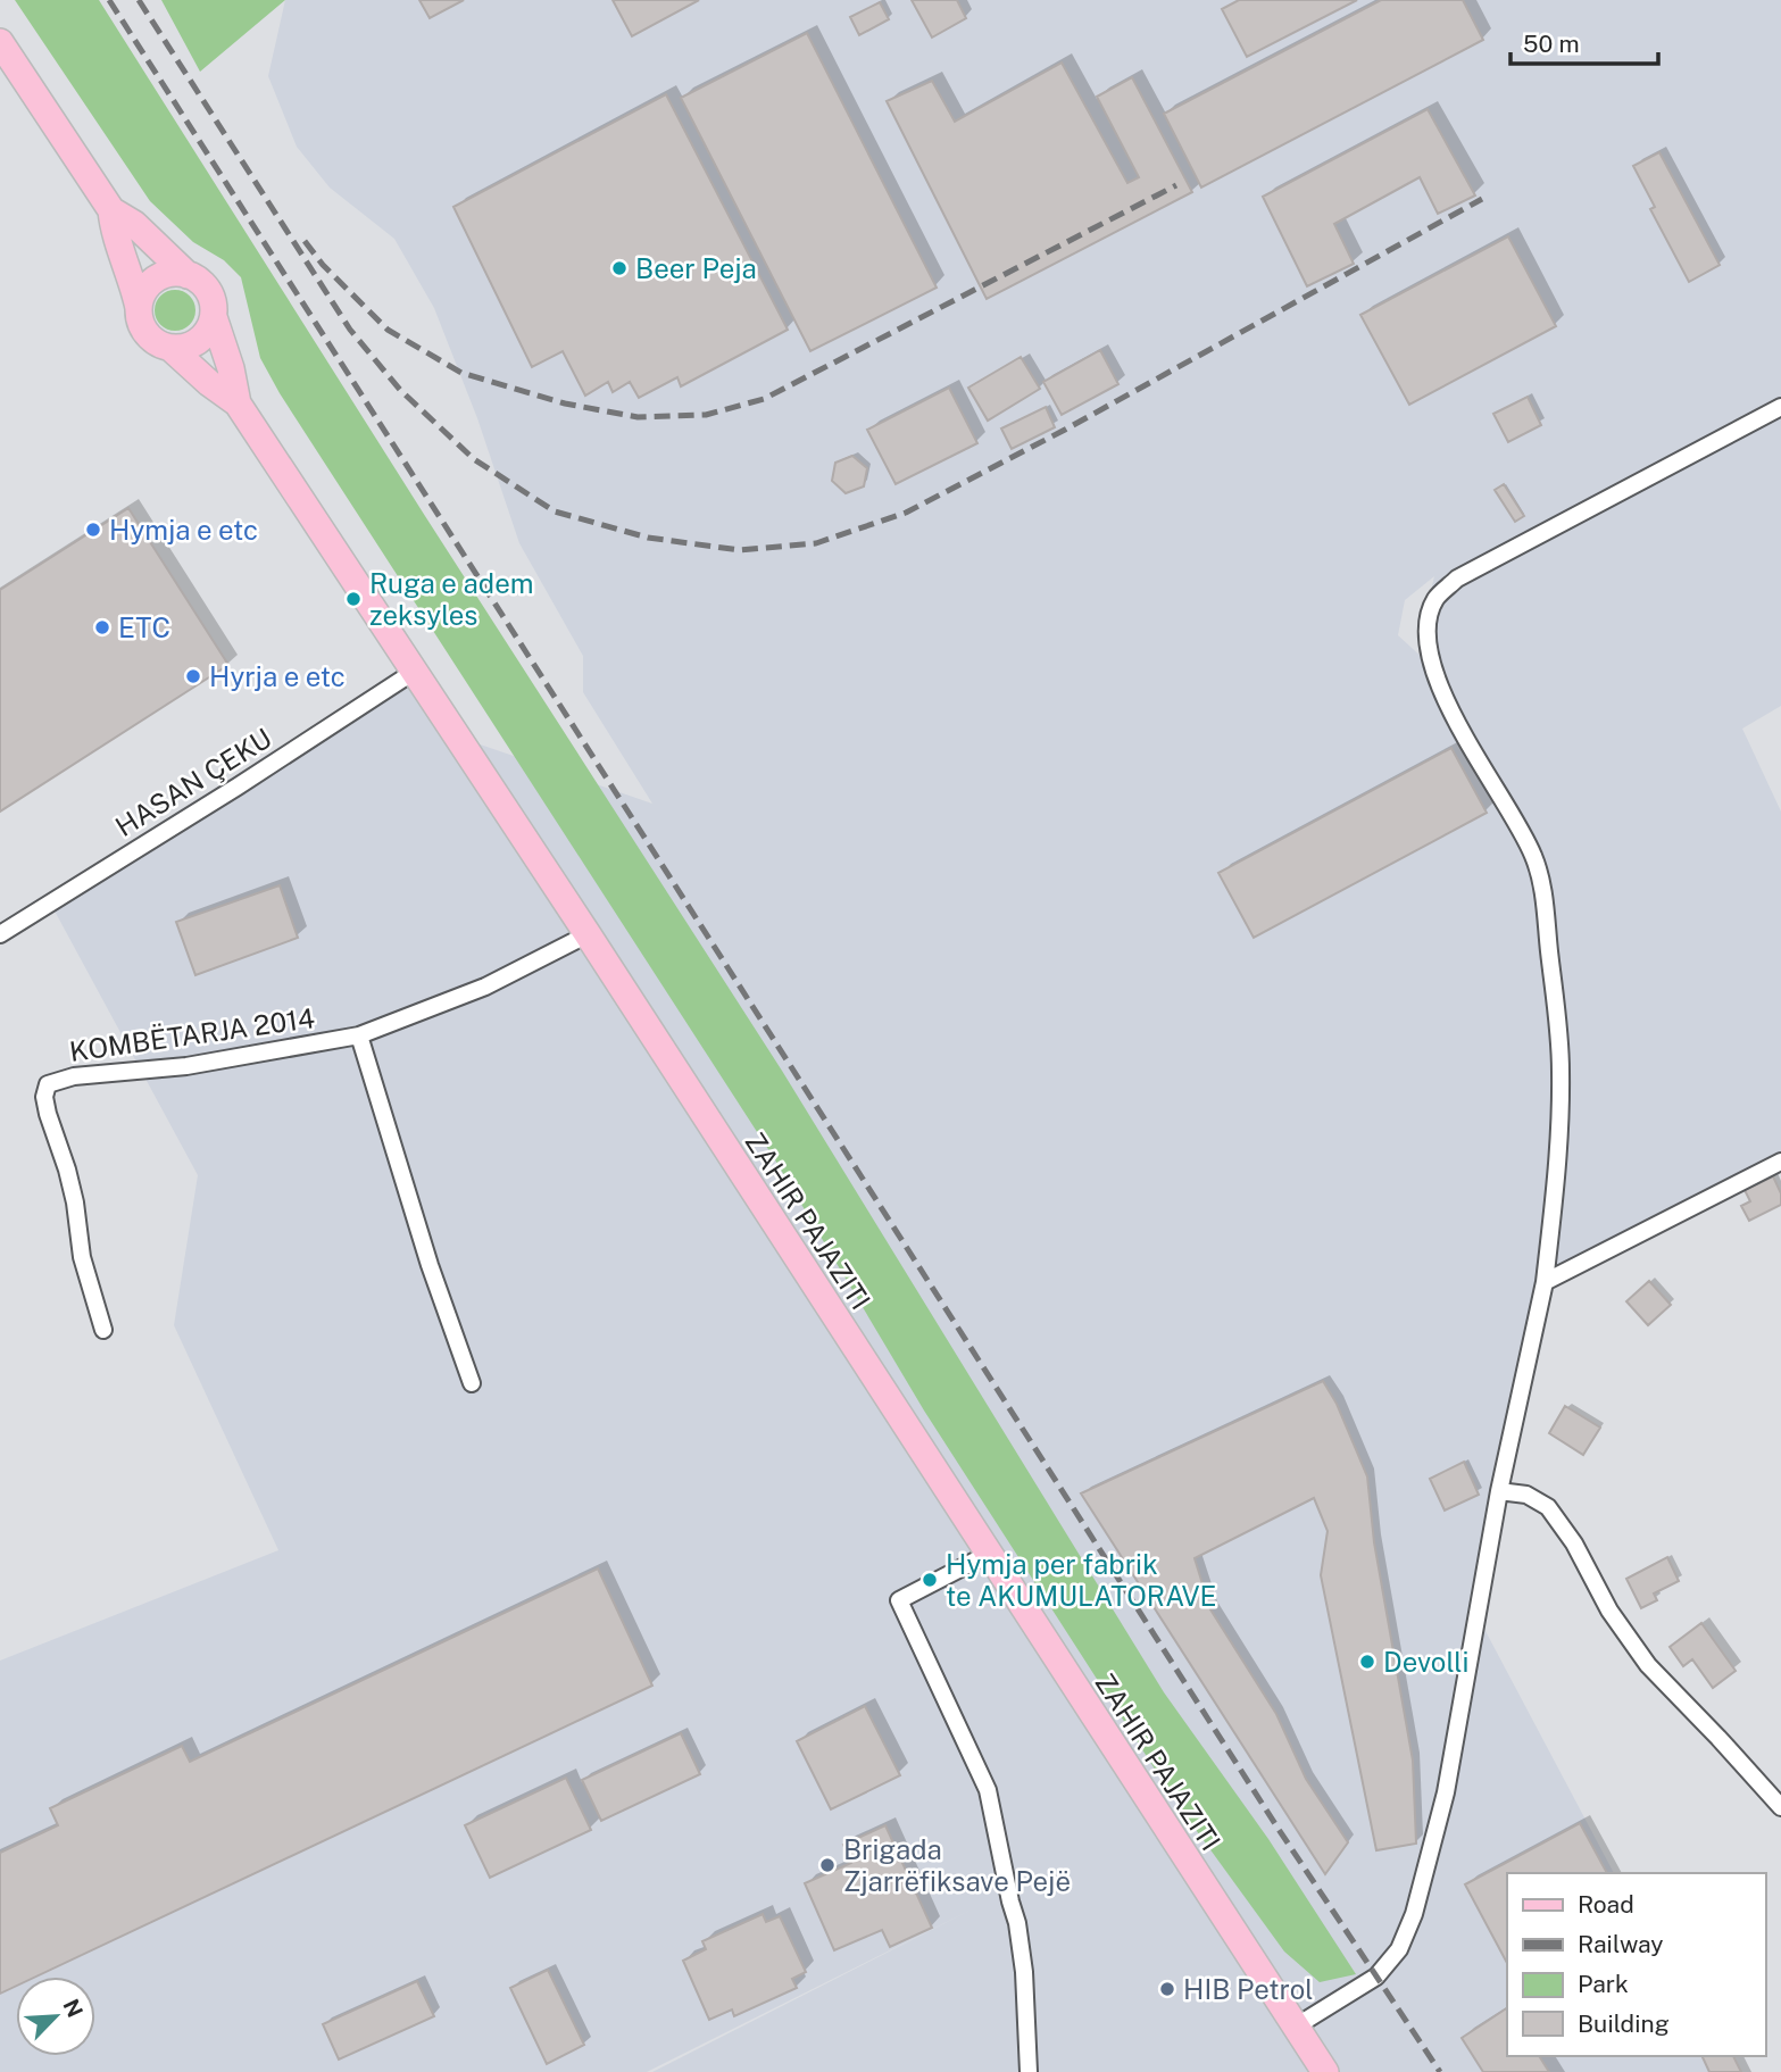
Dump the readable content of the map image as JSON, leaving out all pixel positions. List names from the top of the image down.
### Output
{
  "streets": {
    "main road": ["ZAHIR PAJAZITI"],
    "street": ["HASAN ÇEKU", "KOMBËTARJA 2014"]
  },
  "crossings": [
    ["HASAN ÇEKU", "ZAHIR PAJAZITI"],
    ["KOMBËTARJA 2014", "ZAHIR PAJAZITI"]
  ],
  "places": [
    "Beer Peja",
    "Hymja e etc",
    "Ruga e adem zeksyles",
    "ETC",
    "Hyrja e etc",
    "Hymja per fabrik te AKUMULATORAVE",
    "Devolli",
    "Brigada Zjarrëfiksave Pejë",
    "HIB Petrol"
  ],
  "legend": [
    "Road",
    "Railway",
    "Park",
    "Building"
  ],
  "scale_bar": "50 m",
  "north": "top right"
}
